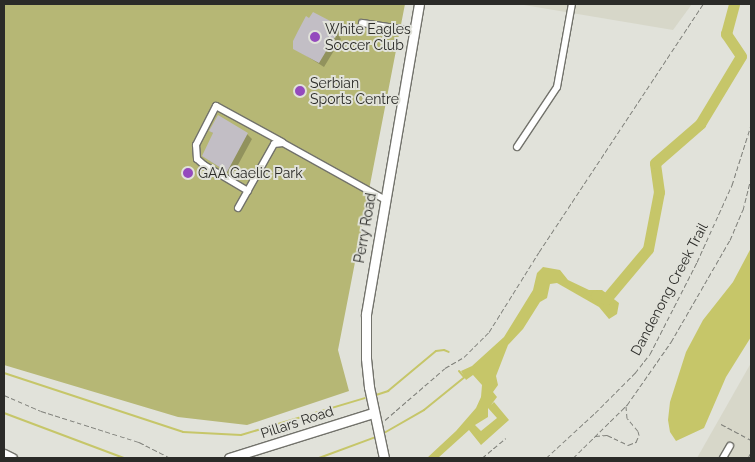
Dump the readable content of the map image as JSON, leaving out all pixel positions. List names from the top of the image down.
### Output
{
  "streets": {
    "main road": ["Perry Road", "Pillars Road"],
    "path": ["Dandenong Creek Trail"]
  },
  "crossings": [
    ["Perry Road", "Pillars Road"]
  ],
  "places": ["White Eagles Soccer Club", "Serbian Sports Centre", "GAA Gaelic Park"]
}
